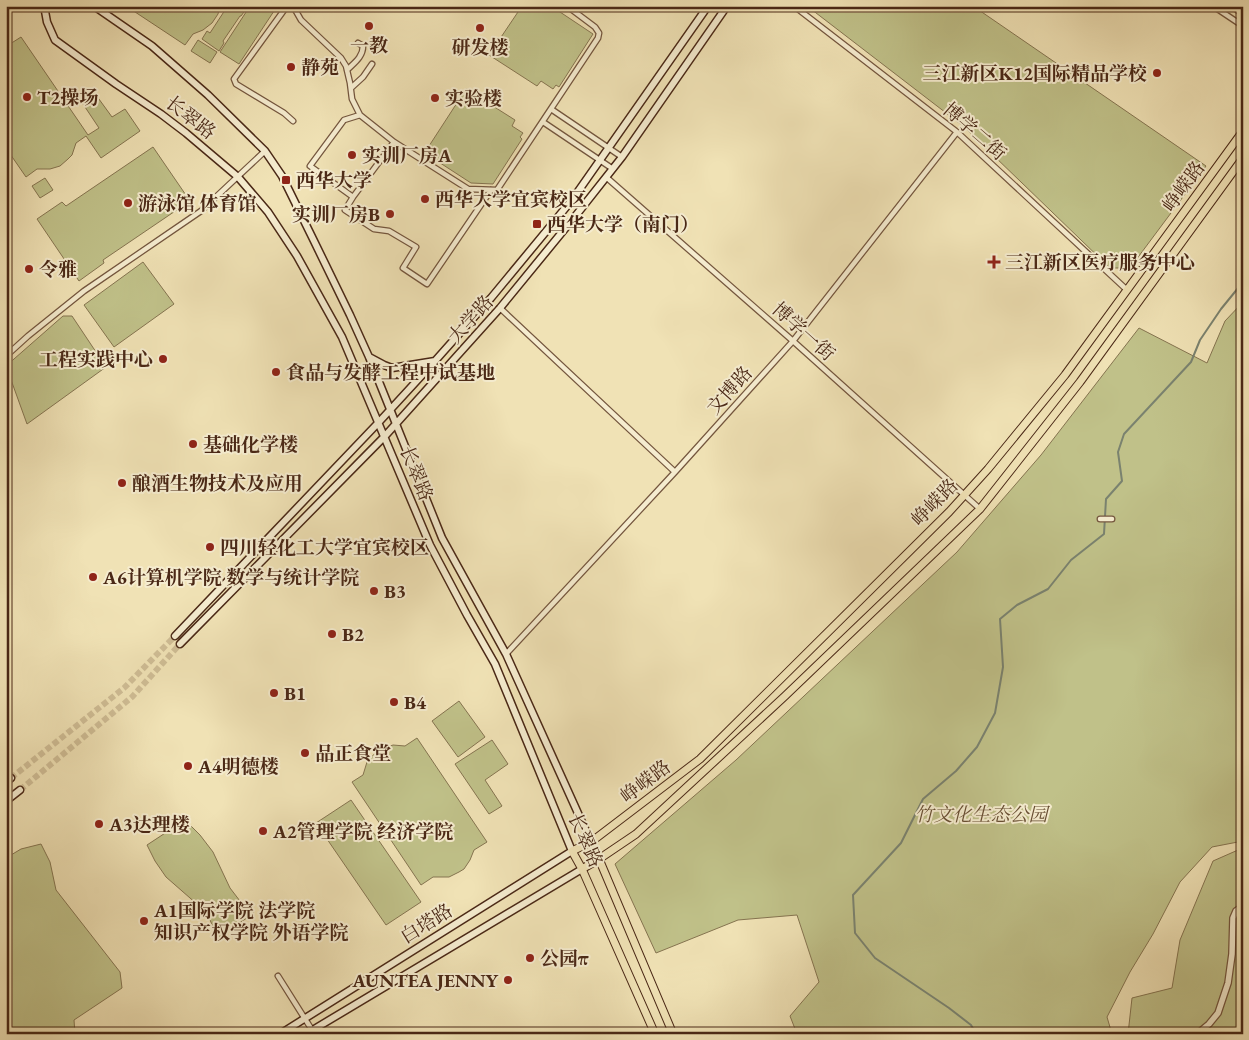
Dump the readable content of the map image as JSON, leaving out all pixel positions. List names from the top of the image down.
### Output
{
  "streets": {
    "main road": [
      "长翠路",
      "峥嵘路",
      "大学路",
      "白塔路"
    ],
    "street": ["博学二街", "博学一街", "文博路"]
  },
  "crossings": [
    ["长翠路", "峥嵘路"],
    ["长翠路", "大学路"],
    ["长翠路", "文博路"],
    ["长翠路", "白塔路"],
    ["博学二街", "峥嵘路"],
    ["博学二街", "文博路"],
    ["峥嵘路", "博学一街"],
    ["峥嵘路", "白塔路"],
    ["大学路", "博学一街"],
    ["博学一街", "文博路"]
  ],
  "parks": ["竹文化生态公园"],
  "places": {
    "other": [
      "一教",
      "研发楼",
      "静苑",
      "三江新区K12国际精品学校",
      "T2操场",
      "实验楼",
      "实训厂房A",
      "西华大学宜宾校区",
      "游泳馆 体育馆",
      "实训厂房B",
      "令雅",
      "工程实践中心",
      "食品与发酵工程中试基地",
      "基础化学楼",
      "酿酒生物技术及应用",
      "四川轻化工大学宜宾校区",
      "A6计算机学院 数学与统计学院",
      "B3",
      "B2",
      "B1",
      "B4",
      "品正食堂",
      "A4明德楼",
      "A3达理楼",
      "A2管理学院 经济学院",
      "A1国际学院 法学院 知识产权学院 外语学院",
      "公园π",
      "AUNTEA JENNY"
    ],
    "transit": ["西华大学", "西华大学（南门）"],
    "health": ["三江新区医疗服务中心"]
  }
}
